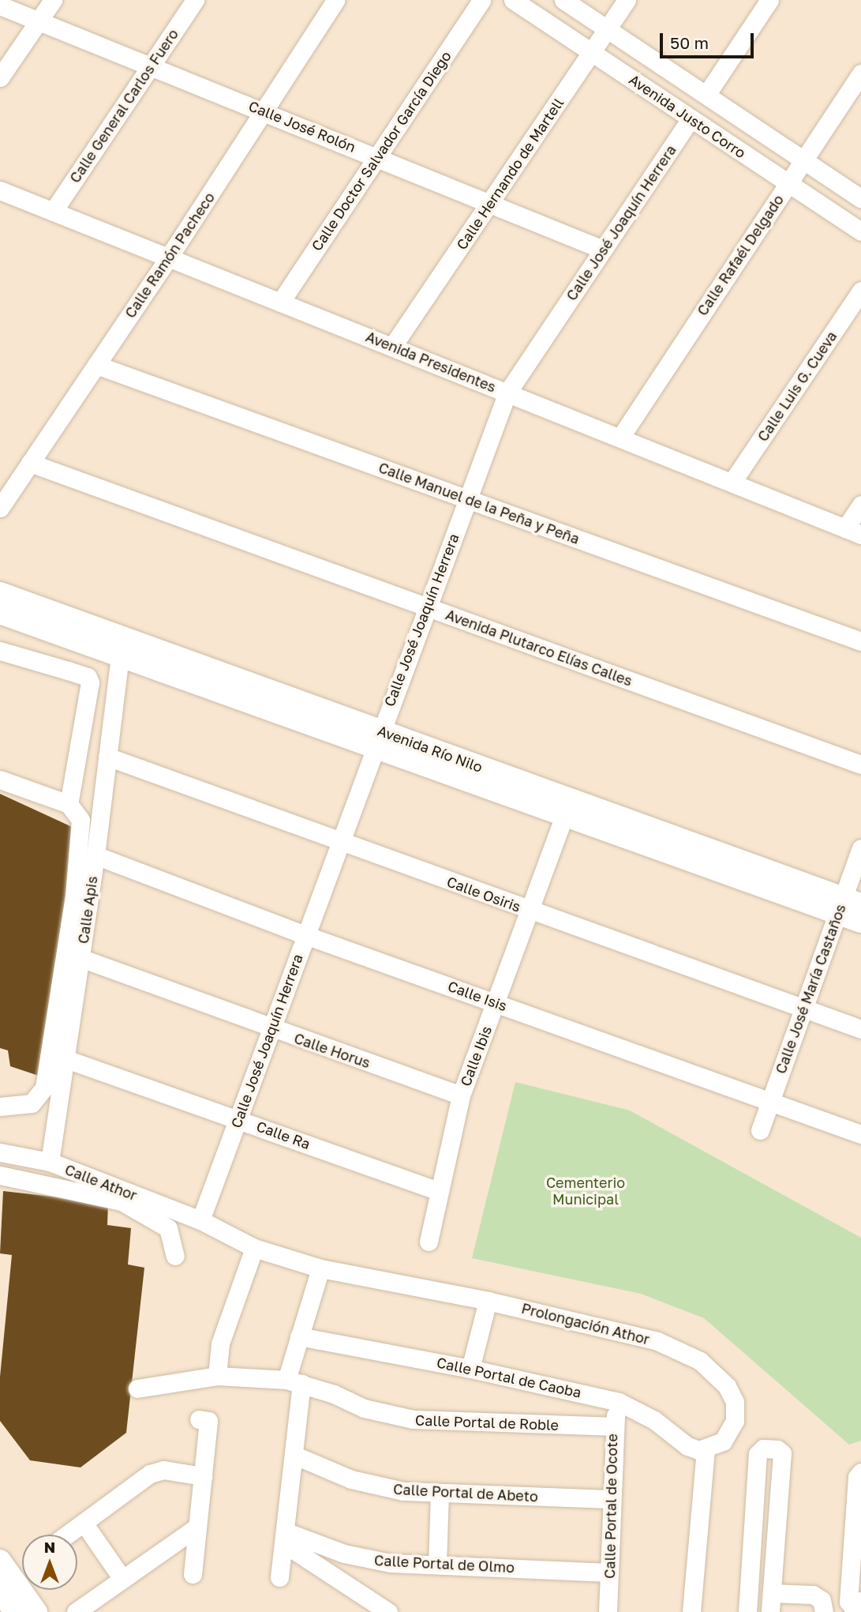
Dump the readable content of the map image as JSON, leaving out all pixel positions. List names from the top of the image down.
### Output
{
  "streets": {
    "main road": ["Avenida Río Nilo"],
    "street": [
      "Calle General Carlos Fuero",
      "Avenida Justo Corro",
      "Calle José Rolón",
      "Calle Doctor Salvador García Diego",
      "Calle Hernando de Martell",
      "Calle José Joaquín Herrera",
      "Calle Ramón Pacheco",
      "Calle Rafaél Delgado",
      "Avenida Presidentes",
      "Calle Luis G. Cueva",
      "Calle Manuel de la Peña y Peña",
      "Avenida Plutarco Elías Calles",
      "Calle Osiris",
      "Calle Apis",
      "Calle José María Castaños",
      "Calle Isis",
      "Calle Horus",
      "Calle Ibis",
      "Calle Ra",
      "Calle Athor",
      "Prolongación Athor",
      "Calle Portal de Caoba",
      "Calle Portal de Roble",
      "Calle Portal de Abeto",
      "Calle Portal de Ocote",
      "Calle Portal de Olmo"
    ]
  },
  "crossings": [
    ["Calle General Carlos Fuero", "Calle José Rolón"],
    ["Calle General Carlos Fuero", "Avenida Presidentes"],
    ["Avenida Justo Corro", "Calle Hernando de Martell"],
    ["Avenida Justo Corro", "Calle José Joaquín Herrera"],
    ["Avenida Justo Corro", "Calle Rafaél Delgado"],
    ["Calle José Rolón", "Calle Doctor Salvador García Diego"],
    ["Calle José Rolón", "Calle Hernando de Martell"],
    ["Calle José Rolón", "Calle José Joaquín Herrera"],
    ["Calle José Rolón", "Calle Ramón Pacheco"],
    ["Calle Doctor Salvador García Diego", "Avenida Presidentes"],
    ["Calle Hernando de Martell", "Avenida Presidentes"],
    ["Calle José Joaquín Herrera", "Avenida Presidentes"],
    ["Calle José Joaquín Herrera", "Calle Manuel de la Peña y Peña"],
    ["Calle José Joaquín Herrera", "Avenida Plutarco Elías Calles"],
    ["Calle José Joaquín Herrera", "Avenida Río Nilo"],
    ["Calle José Joaquín Herrera", "Calle Osiris"],
    ["Calle José Joaquín Herrera", "Calle Isis"],
    ["Calle José Joaquín Herrera", "Calle Horus"],
    ["Calle José Joaquín Herrera", "Calle Ra"],
    ["Calle José Joaquín Herrera", "Calle Athor"],
    ["Calle José Joaquín Herrera", "Prolongación Athor"],
    ["Calle Ramón Pacheco", "Avenida Presidentes"],
    ["Calle Ramón Pacheco", "Calle Manuel de la Peña y Peña"],
    ["Calle Ramón Pacheco", "Avenida Plutarco Elías Calles"],
    ["Calle Rafaél Delgado", "Avenida Presidentes"],
    ["Avenida Presidentes", "Calle Luis G. Cueva"],
    ["Avenida Río Nilo", "Calle Apis"],
    ["Avenida Río Nilo", "Calle José María Castaños"],
    ["Avenida Río Nilo", "Calle Ibis"],
    ["Calle Osiris", "Calle Apis"],
    ["Calle Osiris", "Calle José María Castaños"],
    ["Calle Osiris", "Calle Ibis"],
    ["Calle Apis", "Calle Isis"],
    ["Calle Apis", "Calle Horus"],
    ["Calle Apis", "Calle Ra"],
    ["Calle Apis", "Calle Athor"],
    ["Calle José María Castaños", "Calle Isis"],
    ["Calle Isis", "Calle Ibis"],
    ["Calle Horus", "Calle Ibis"],
    ["Calle Ibis", "Calle Ra"],
    ["Calle Athor", "Prolongación Athor"],
    ["Prolongación Athor", "Calle Portal de Caoba"],
    ["Calle Portal de Caoba", "Calle Portal de Ocote"],
    ["Calle Portal de Roble", "Calle Portal de Ocote"],
    ["Calle Portal de Abeto", "Calle Portal de Ocote"],
    ["Calle Portal de Ocote", "Calle Portal de Olmo"]
  ],
  "parks": ["Cementerio Municipal"],
  "scale_bar": "50 m",
  "north": "top"
}
